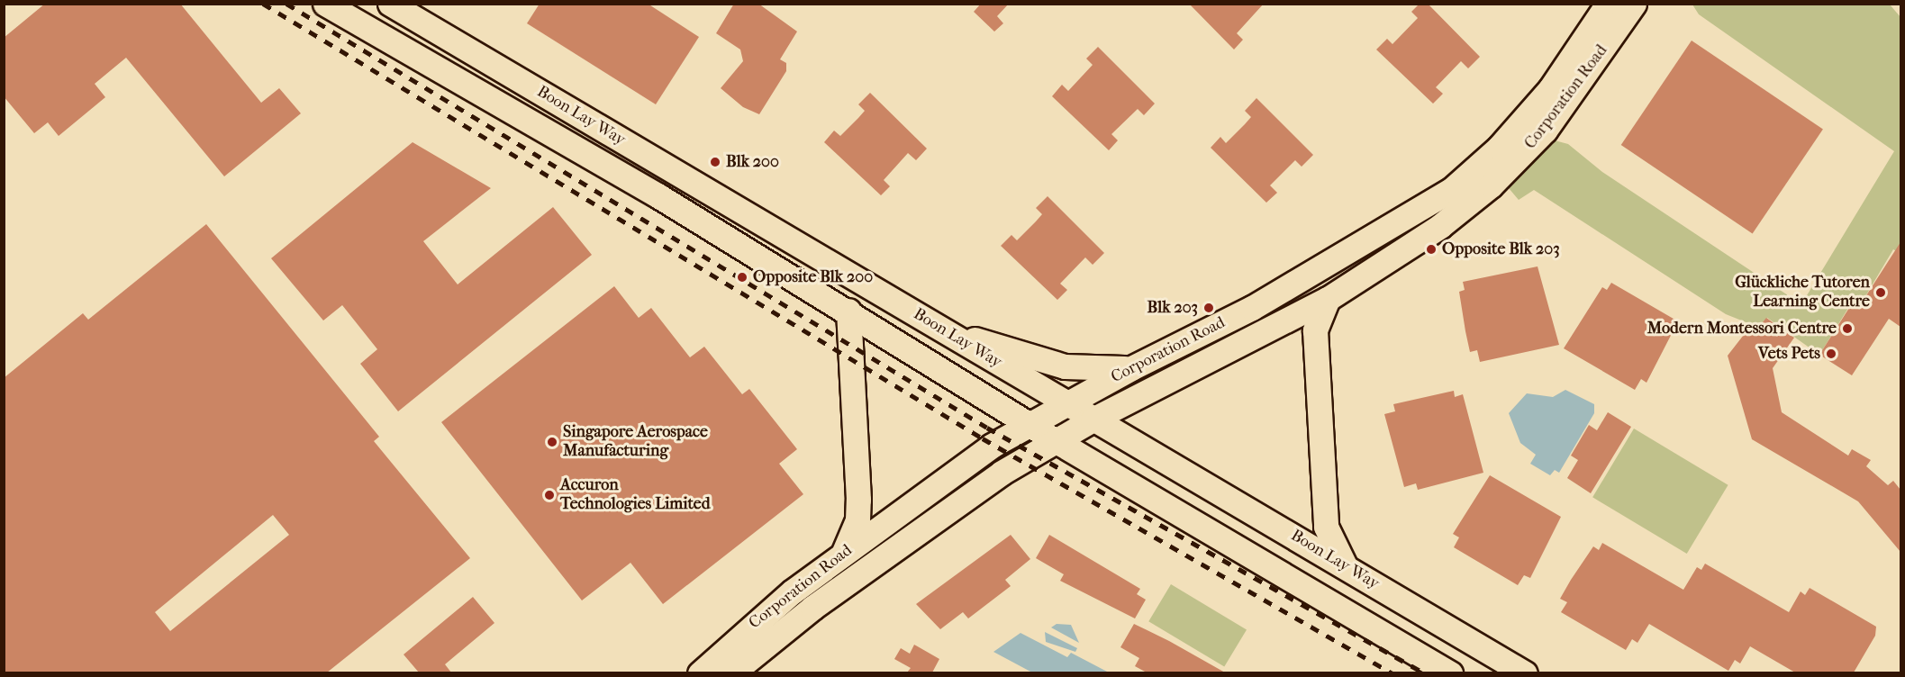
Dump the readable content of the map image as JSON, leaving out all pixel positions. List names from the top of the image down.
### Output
{
  "streets": {
    "main road": ["Corporation Road", "Boon Lay Way"]
  },
  "crossings": [
    ["Corporation Road", "Boon Lay Way"]
  ],
  "places": [
    "Blk 200",
    "Opposite Blk 203",
    "Opposite Blk 200",
    "Glückliche Tutoren Learning Centre",
    "Blk 203",
    "Modern Montessori Centre",
    "Vets Pets",
    "Singapore Aerospace Manufacturing",
    "Accuron Technologies Limited"
  ]
}
